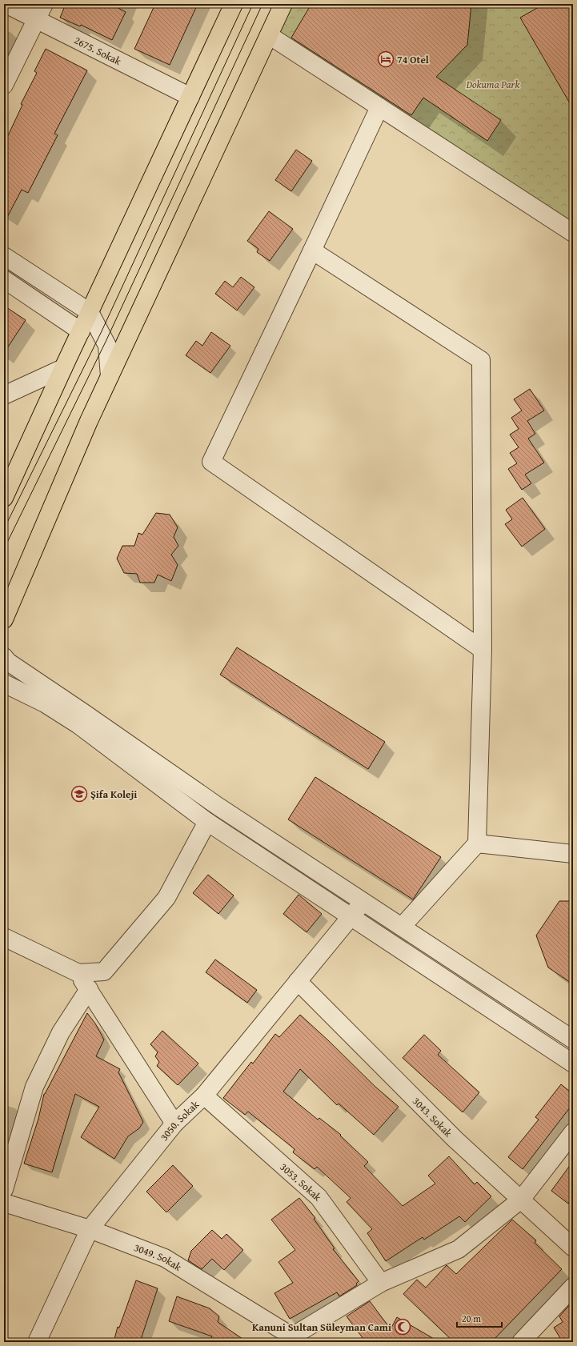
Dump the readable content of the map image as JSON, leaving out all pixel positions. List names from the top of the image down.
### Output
{
  "streets": {
    "street": [
      "2675. Sokak",
      "3043. Sokak",
      "3050. Sokak",
      "3053. Sokak",
      "3049. Sokak"
    ]
  },
  "crossings": [
    ["3043. Sokak", "3050. Sokak"],
    ["3050. Sokak", "3053. Sokak"],
    ["3050. Sokak", "3049. Sokak"]
  ],
  "parks": ["Dokuma Park"],
  "places": {
    "hotel": ["74 Otel"],
    "school or university": ["Şifa Koleji"],
    "mosque": ["Kanuni Sultan Süleyman Cami"]
  },
  "scale_bar": "20 m"
}
